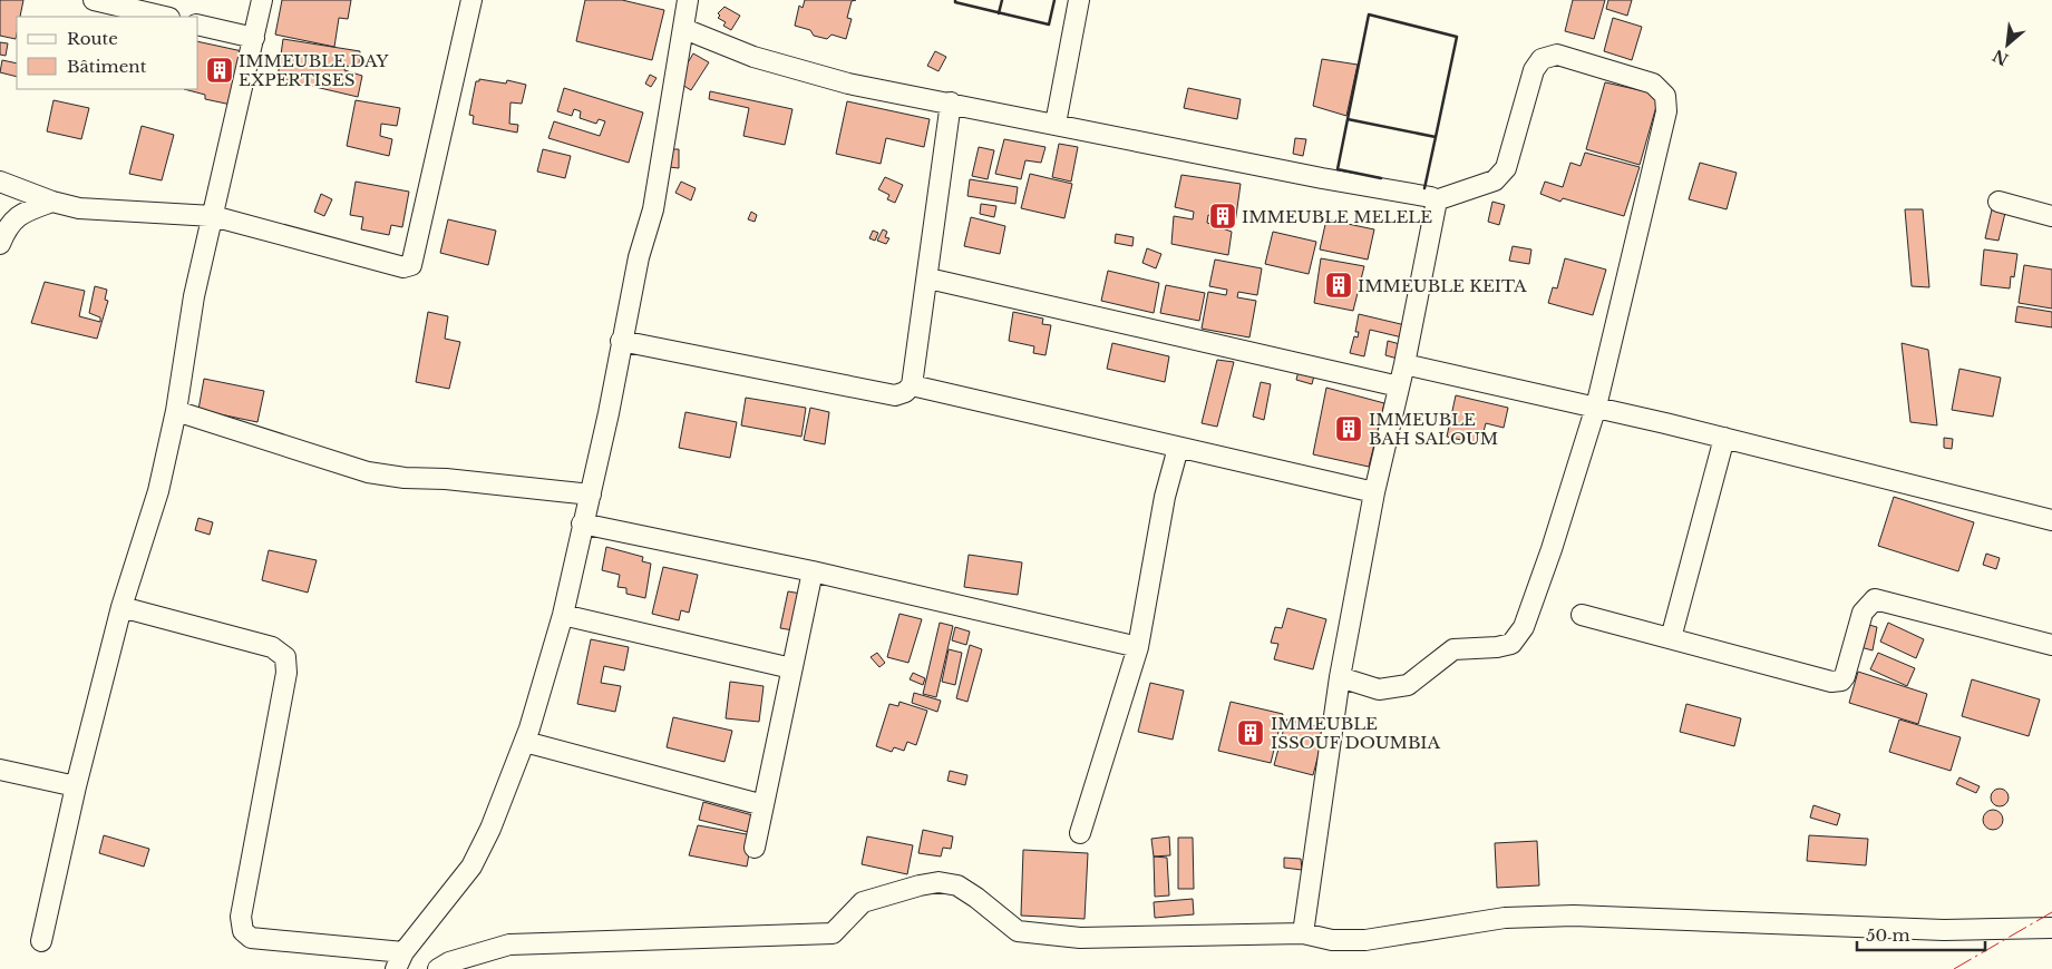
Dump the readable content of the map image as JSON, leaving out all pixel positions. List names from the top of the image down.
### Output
{
  "places": {
    "building": [
      "IMMEUBLE DAY EXPERTISES",
      "IMMEUBLE MELELE",
      "IMMEUBLE KEITA",
      "IMMEUBLE BAH SALOUM",
      "IMMEUBLE ISSOUF DOUMBIA"
    ]
  },
  "legend": ["Route", "Bâtiment"],
  "scale_bar": "50 m",
  "north": "bottom left"
}
